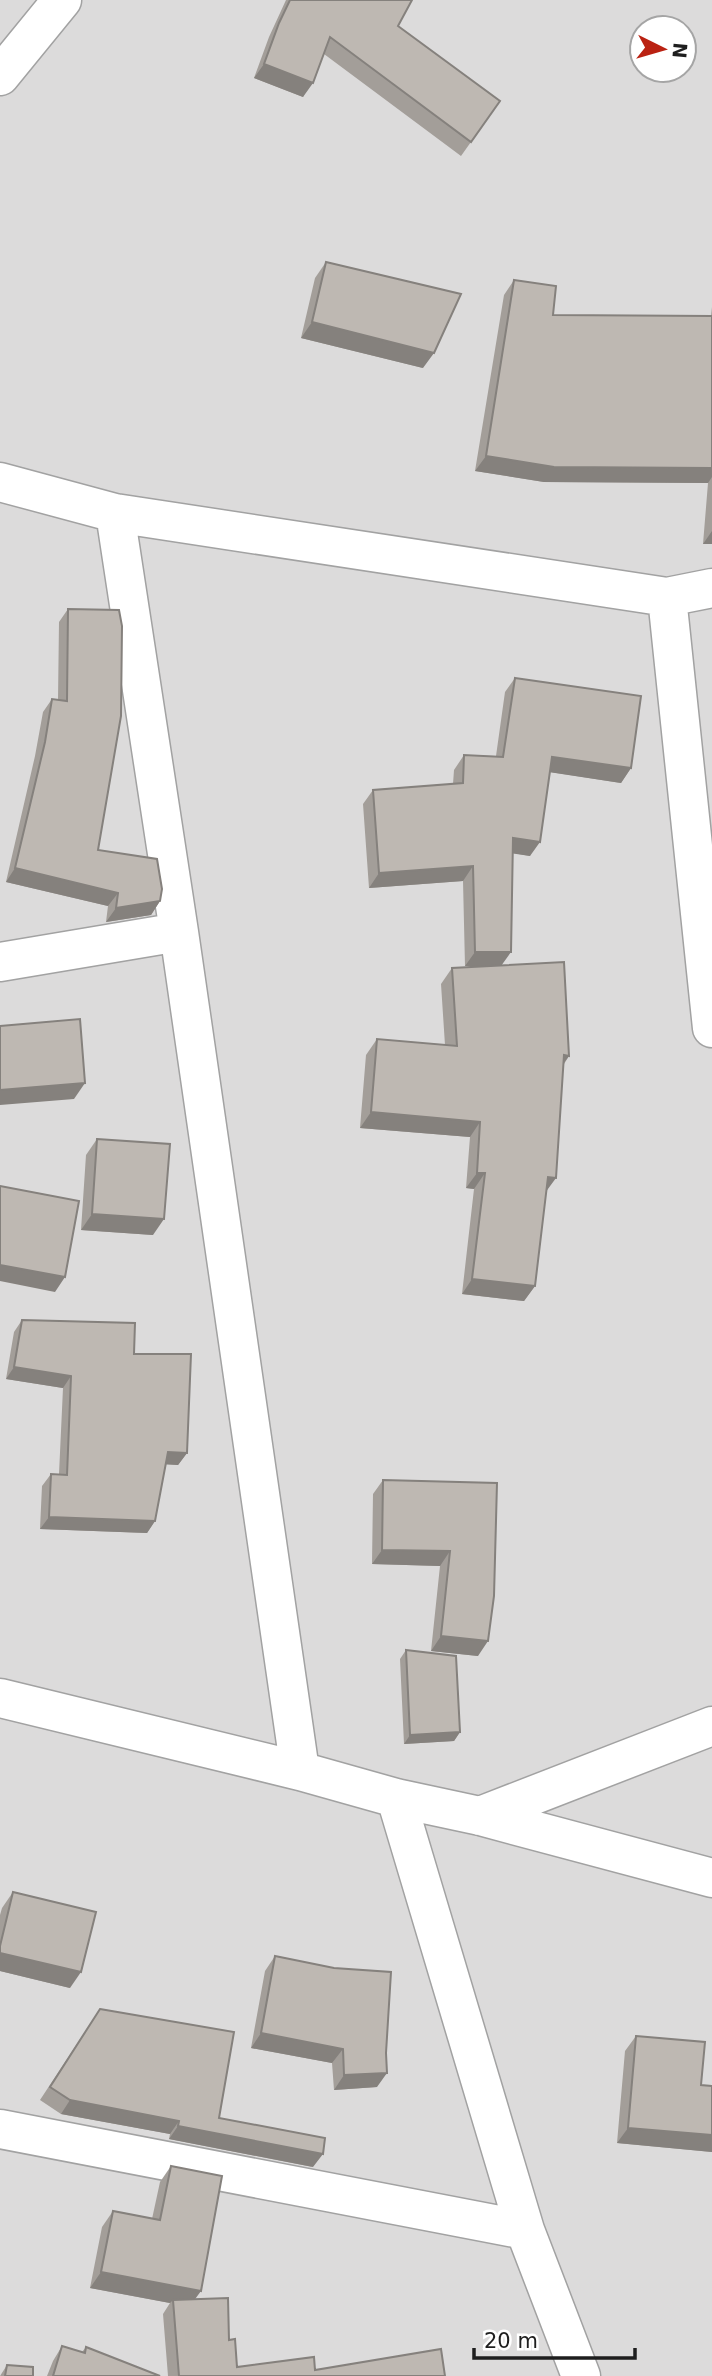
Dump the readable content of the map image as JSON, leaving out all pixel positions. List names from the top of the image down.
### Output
{
  "scale_bar": "20 m",
  "north": "right"
}
